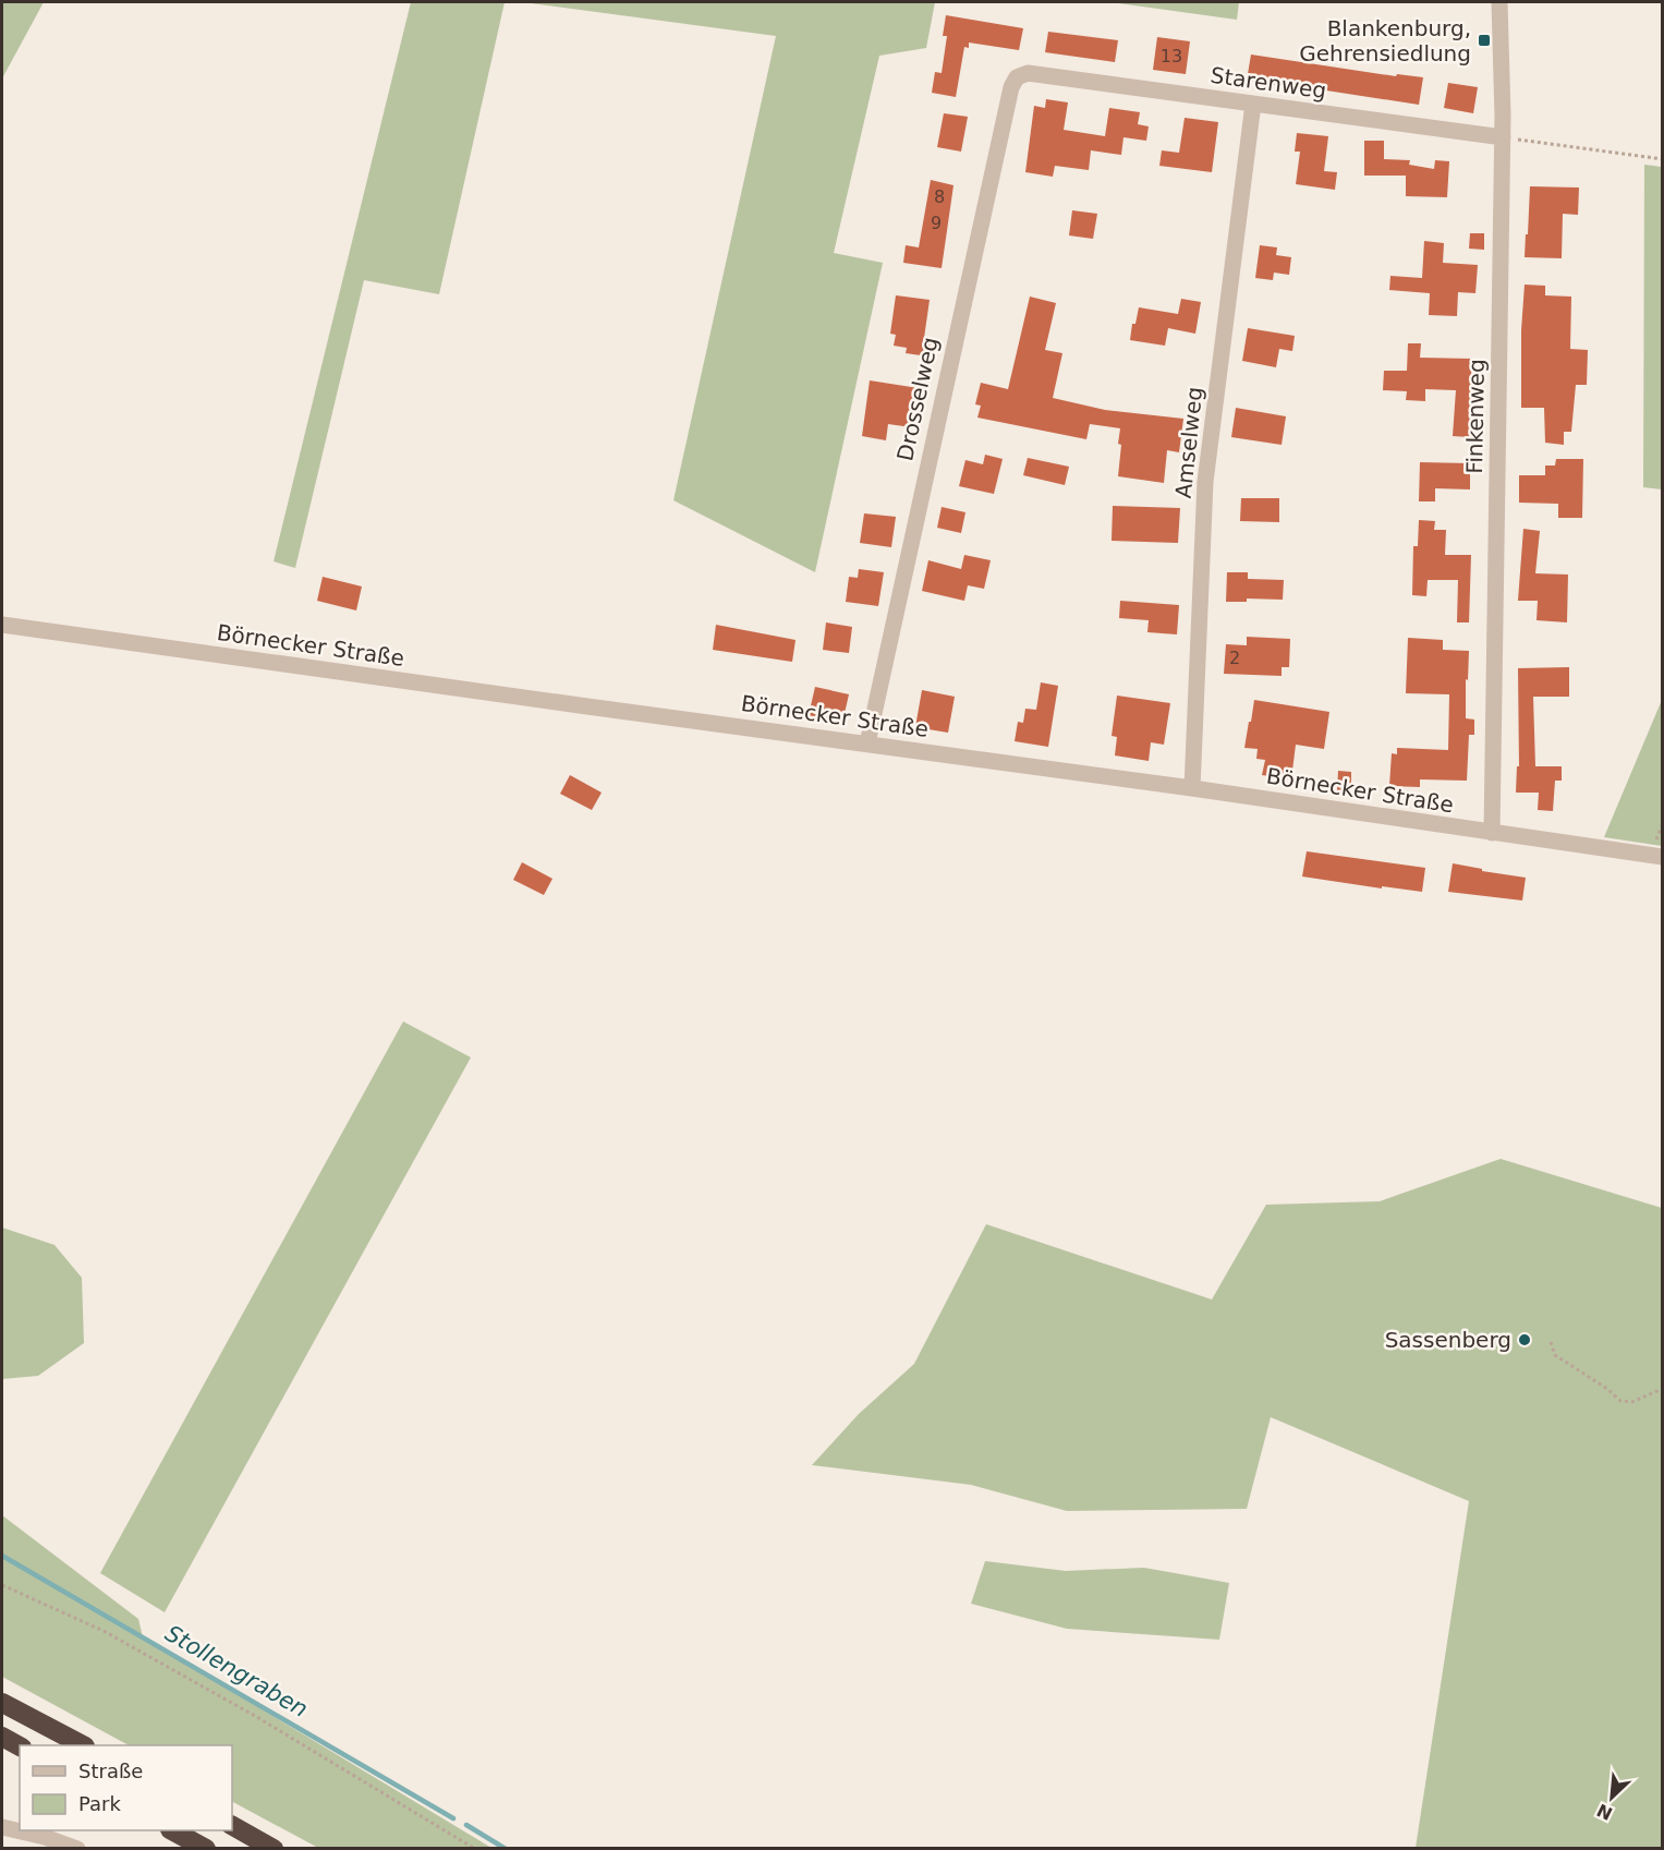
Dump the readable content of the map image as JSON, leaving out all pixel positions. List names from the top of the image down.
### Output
{
  "streets": {
    "street": [
      "Starenweg",
      "Drosselweg",
      "Finkenweg",
      "Amselweg",
      "Börnecker Straße"
    ]
  },
  "crossings": [
    ["Starenweg", "Drosselweg"],
    ["Starenweg", "Finkenweg"],
    ["Starenweg", "Amselweg"],
    ["Drosselweg", "Börnecker Straße"],
    ["Finkenweg", "Börnecker Straße"],
    ["Amselweg", "Börnecker Straße"]
  ],
  "water": ["Stollengraben"],
  "places": {
    "transit": ["Blankenburg, Gehrensiedlung"],
    "other": ["Sassenberg"]
  },
  "house_numbers": [
    "13",
    "8",
    "9",
    "2"
  ],
  "legend": ["Straße", "Park"],
  "north": "bottom left"
}
